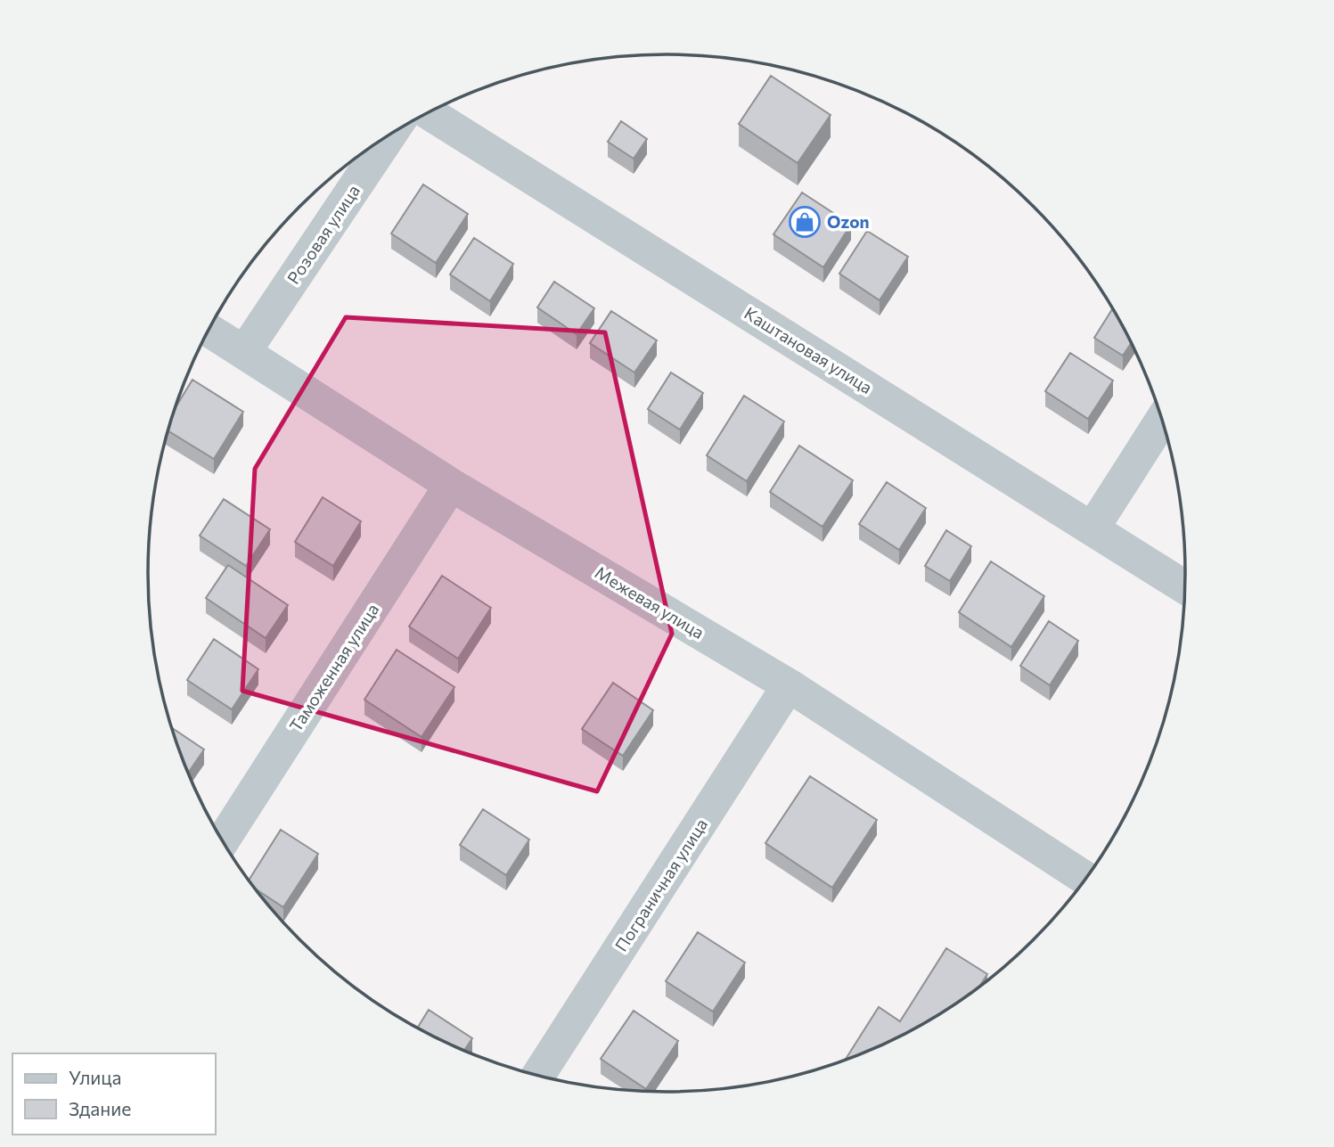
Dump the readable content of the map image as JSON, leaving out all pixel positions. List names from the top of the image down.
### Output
{
  "streets": {
    "street": [
      "Розовая улица",
      "Каштановая улица",
      "Межевая улица",
      "Таможенная улица",
      "Пограничная улица"
    ]
  },
  "crossings": [
    ["Розовая улица", "Межевая улица"],
    ["Межевая улица", "Таможенная улица"],
    ["Межевая улица", "Пограничная улица"]
  ],
  "places": {
    "shop": ["Ozon"]
  },
  "legend": ["Улица", "Здание"]
}
